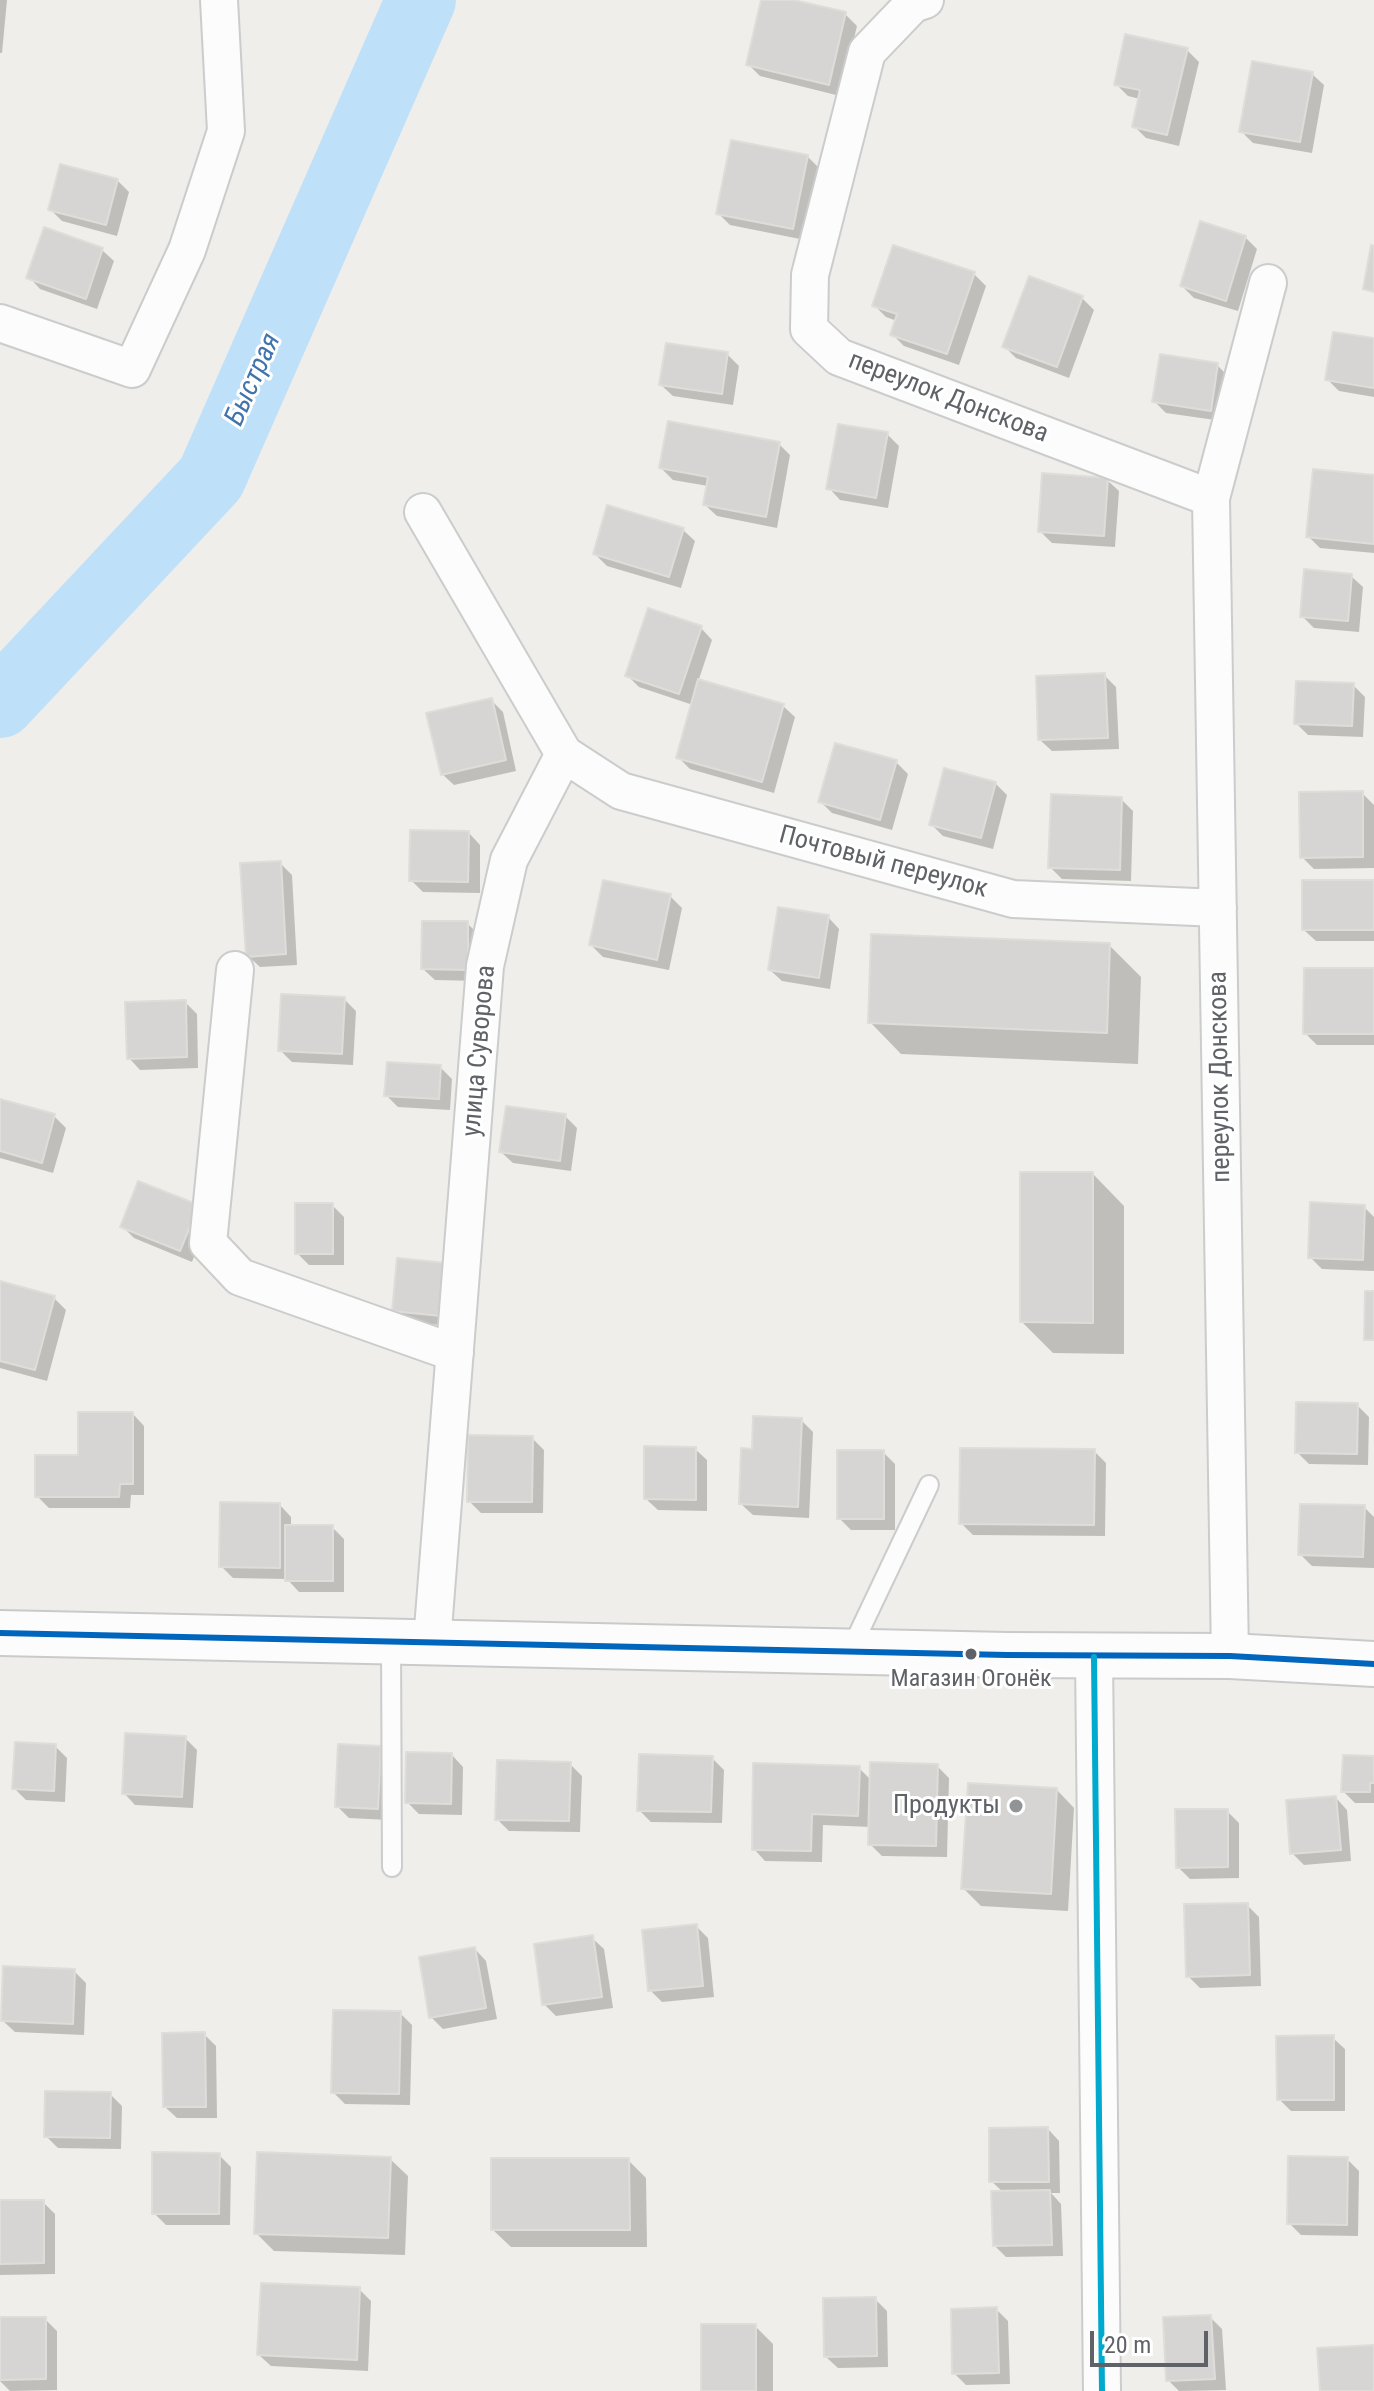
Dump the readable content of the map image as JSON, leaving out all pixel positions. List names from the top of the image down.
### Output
{
  "streets": {
    "street": ["переулок Донскова", "Почтовый переулок", "улица Суворова"]
  },
  "crossings": [
    ["переулок Донскова", "Почтовый переулок"],
    ["Почтовый переулок", "улица Суворова"]
  ],
  "water": ["Быстрая"],
  "places": ["Магазин Огонёк", "Продукты"],
  "scale_bar": "20 m"
}
